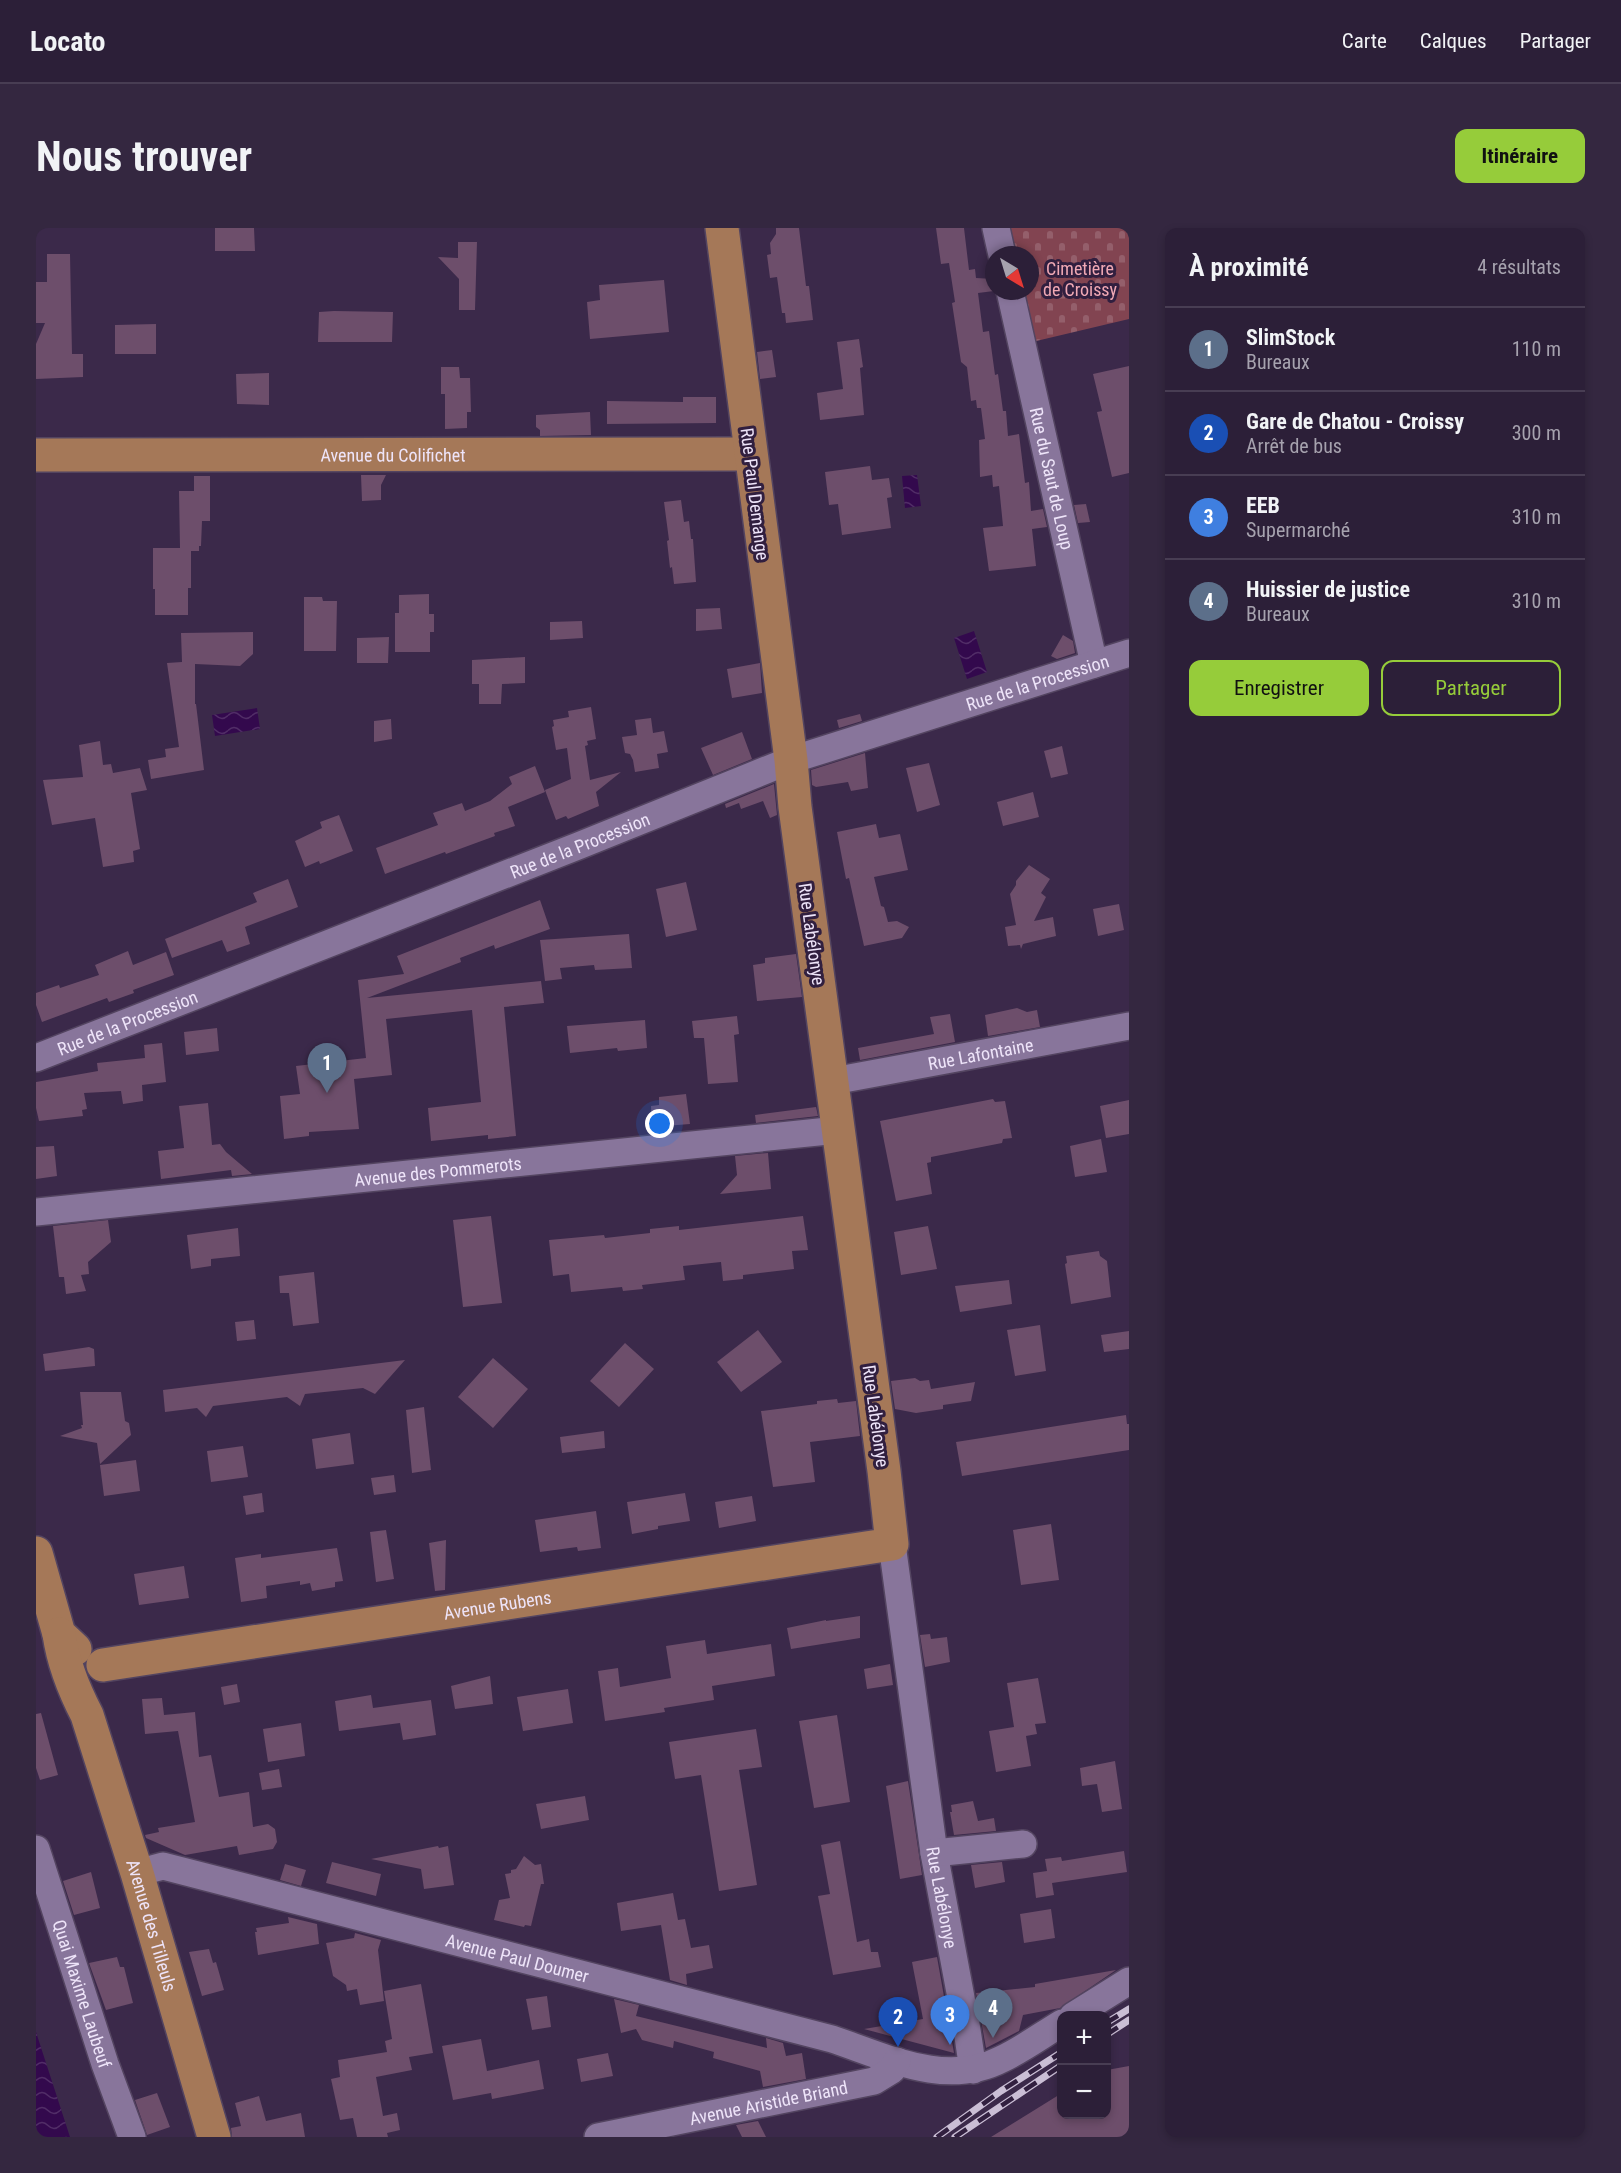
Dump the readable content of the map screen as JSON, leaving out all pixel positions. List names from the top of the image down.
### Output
{
  "streets": {
    "main road": [
      "Avenue du Colifichet",
      "Rue Paul Demange",
      "Rue Labélonye",
      "Avenue Rubens",
      "Avenue des Tilleuls"
    ],
    "street": [
      "Rue du Saut de Loup",
      "Rue de la Procession",
      "Rue Lafontaine",
      "Avenue des Pommerots",
      "Avenue Paul Doumer",
      "Quai Maxime Laubeuf",
      "Avenue Aristide Briand"
    ]
  },
  "crossings": [
    ["Avenue du Colifichet", "Rue Paul Demange"],
    ["Rue du Saut de Loup", "Rue de la Procession"],
    ["Rue Paul Demange", "Rue de la Procession"],
    ["Rue Paul Demange", "Rue Labélonye"],
    ["Rue de la Procession", "Rue Labélonye"],
    ["Rue Labélonye", "Rue Lafontaine"],
    ["Rue Labélonye", "Avenue des Pommerots"],
    ["Rue Labélonye", "Avenue Rubens"],
    ["Rue Labélonye", "Avenue Paul Doumer"],
    ["Avenue Rubens", "Avenue des Tilleuls"],
    ["Avenue des Tilleuls", "Avenue Paul Doumer"],
    ["Avenue Paul Doumer", "Avenue Aristide Briand"]
  ],
  "parks": ["Cimetière de Croissy"],
  "north": "bottom right",
  "page": {
    "header": "Locato",
    "nav": ["Carte", "Calques", "Partager"],
    "buttons": [
      "Itinéraire",
      ["Enregistrer", "Partager"]
    ],
    "title": "Nous trouver",
    "heading": ["À proximité", "4 résultats"],
    "list": [
      {
        "mark": "1",
        "name": "SlimStock",
        "note": "Bureaux",
        "value": "110 m"
      },
      {
        "mark": "2",
        "name": "Gare de Chatou - Croissy",
        "note": "Arrêt de bus",
        "value": "300 m"
      },
      {
        "mark": "3",
        "name": "EEB",
        "note": "Supermarché",
        "value": "310 m"
      },
      {
        "mark": "4",
        "name": "Huissier de justice",
        "note": "Bureaux",
        "value": "310 m"
      }
    ],
    "pins": [
      "1",
      "4",
      "3",
      "2"
    ],
    "map_buttons": ["+", "−"]
  }
}
